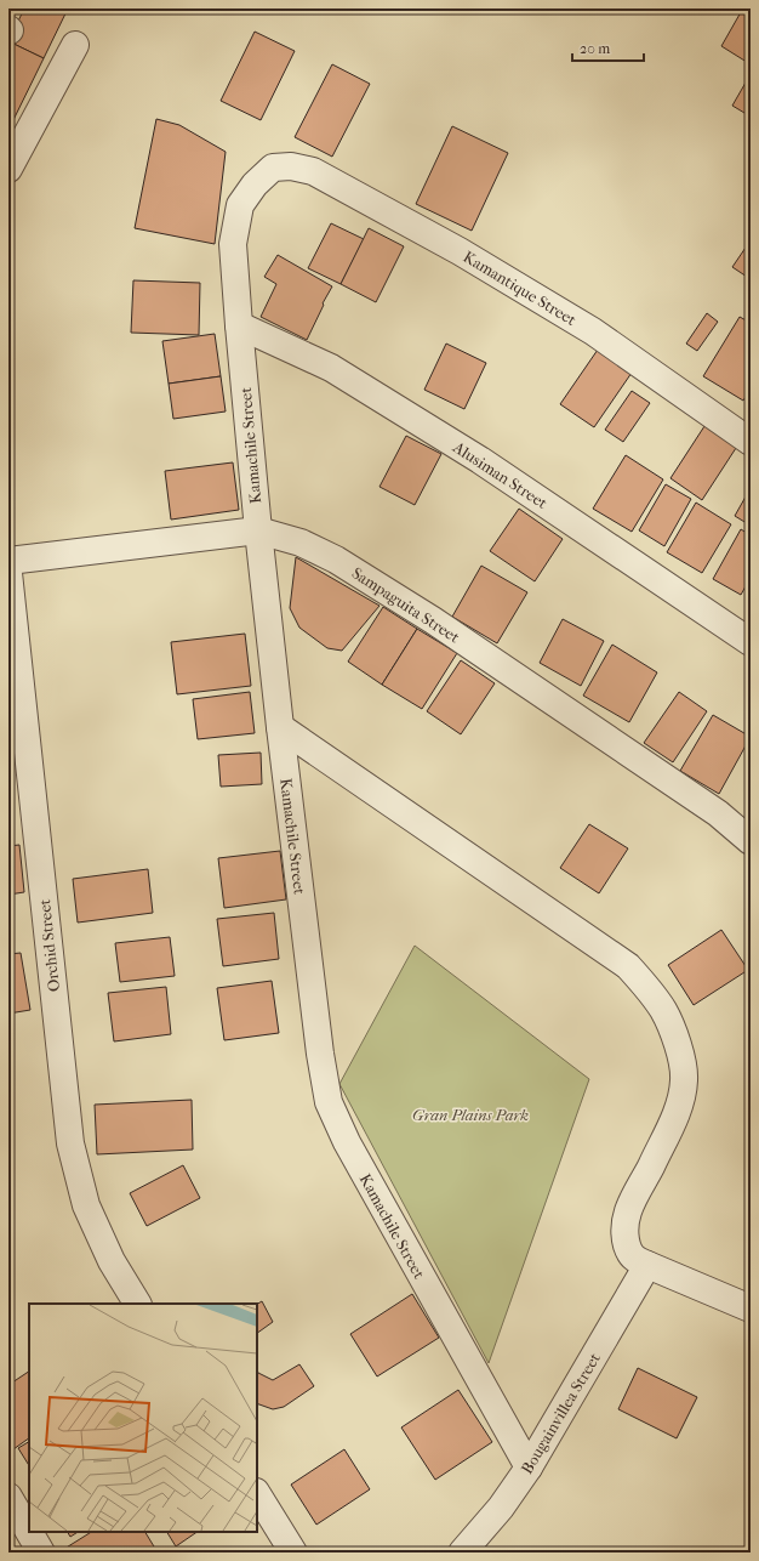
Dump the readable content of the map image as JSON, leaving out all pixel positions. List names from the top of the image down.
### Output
{
  "streets": {
    "street": [
      "Kamantique Street",
      "Kamachile Street",
      "Alusiman Street",
      "Sampaguita Street",
      "Orchid Street",
      "Bougainvillea Street"
    ]
  },
  "crossings": [
    ["Kamantique Street", "Kamachile Street"],
    ["Kamachile Street", "Alusiman Street"],
    ["Kamachile Street", "Sampaguita Street"],
    ["Kamachile Street", "Bougainvillea Street"]
  ],
  "parks": ["Gran Plains Park"],
  "scale_bar": "20 m"
}
